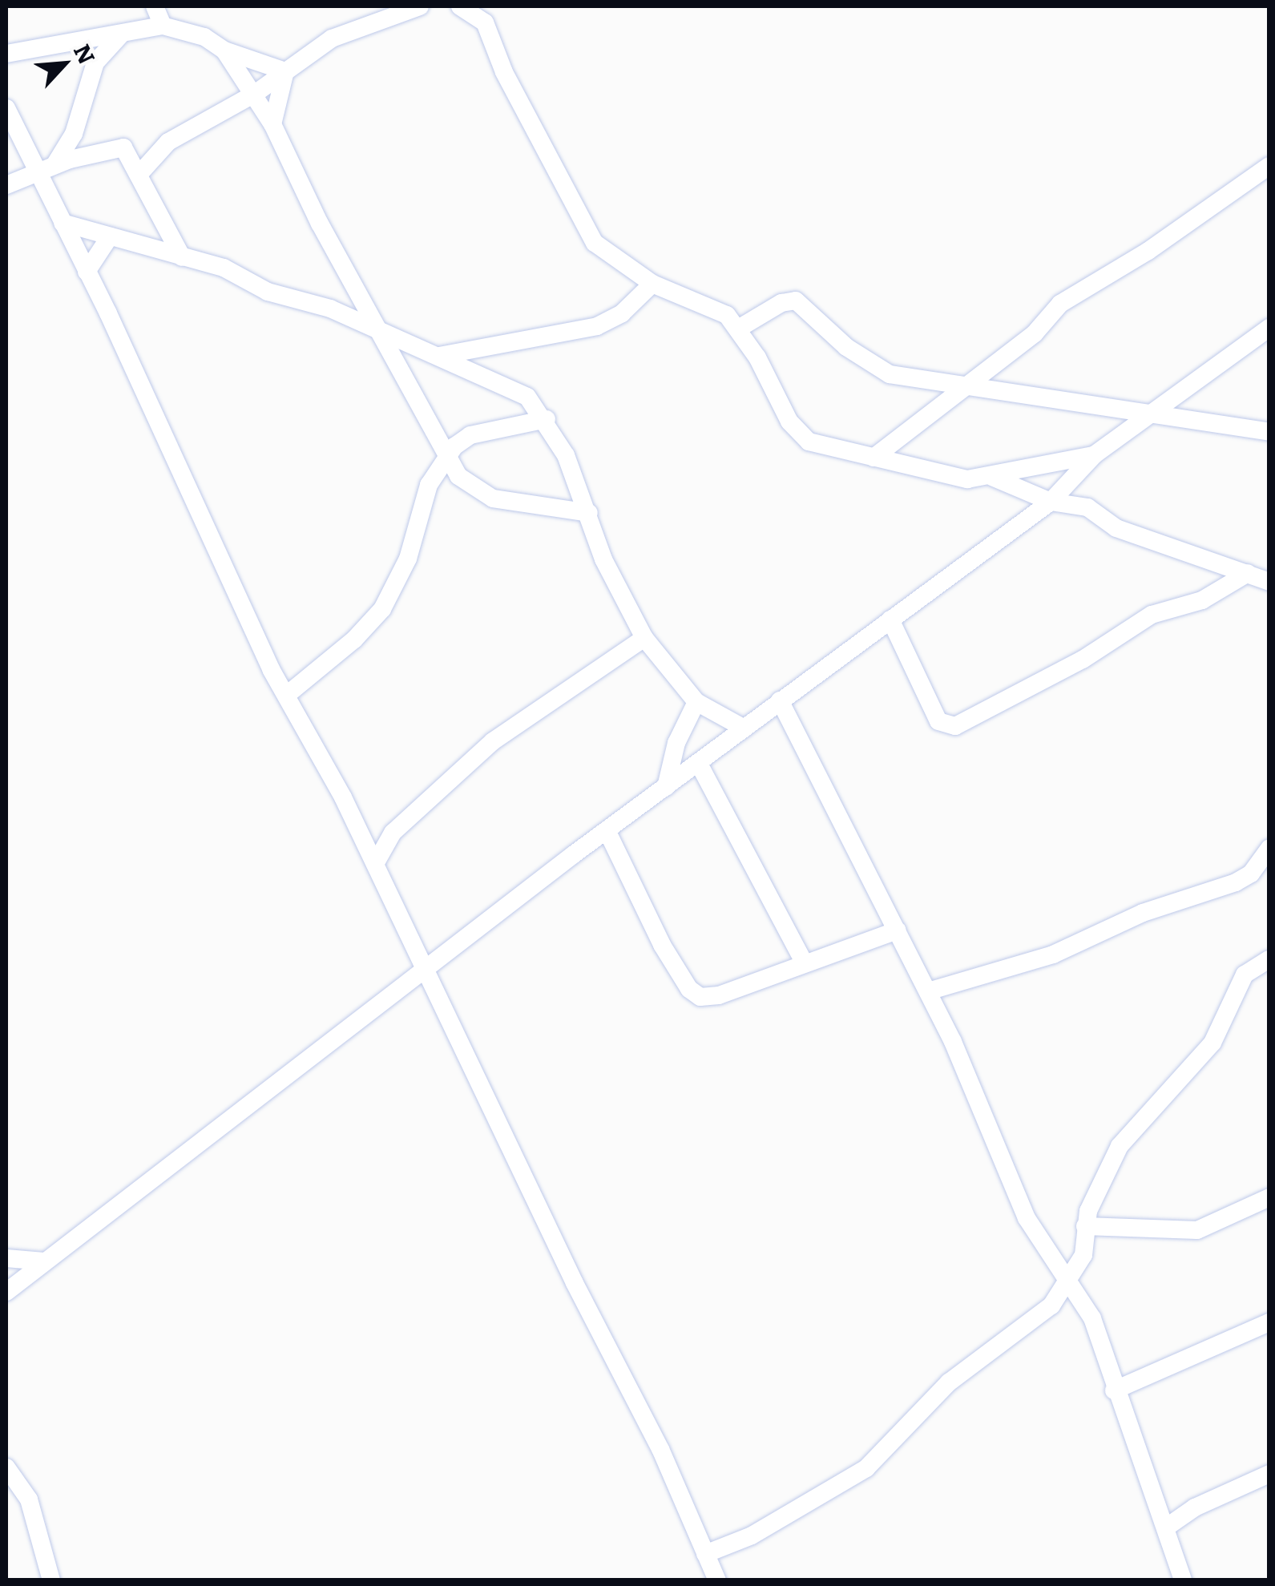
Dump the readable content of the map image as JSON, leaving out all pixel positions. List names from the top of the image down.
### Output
{
  "north": "top right"
}
